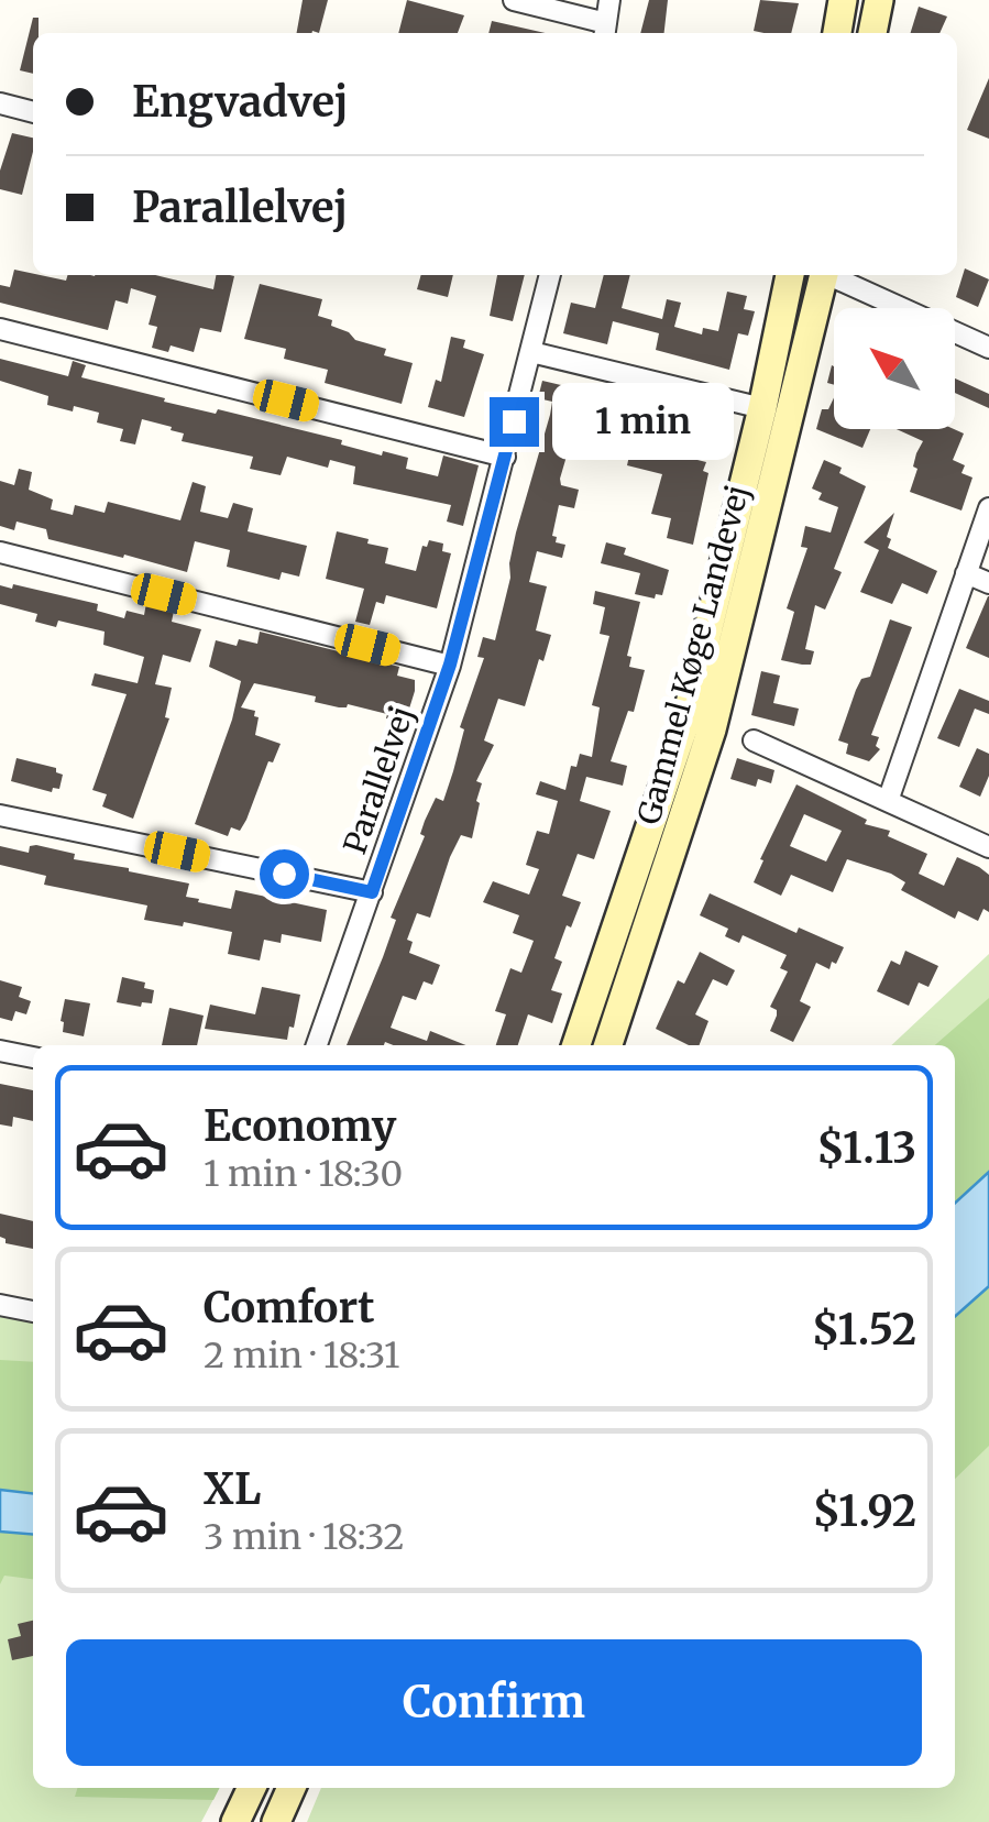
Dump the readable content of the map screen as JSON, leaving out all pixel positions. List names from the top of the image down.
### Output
{
  "streets": {
    "main road": ["Gammel Køge Landevej"],
    "street": ["Parallelvej"]
  },
  "north": "top left",
  "page": {
    "banner": ["Engvadvej", "Parallelvej"],
    "bubble": "1 min",
    "list": [
      {
        "name": "Economy",
        "note": "1 min · 18:30",
        "value": "$1.13"
      },
      {
        "name": "Comfort",
        "note": "2 min · 18:31",
        "value": "$1.52"
      },
      {
        "name": "XL",
        "note": "3 min · 18:32",
        "value": "$1.92"
      }
    ],
    "buttons": "Confirm"
  }
}
